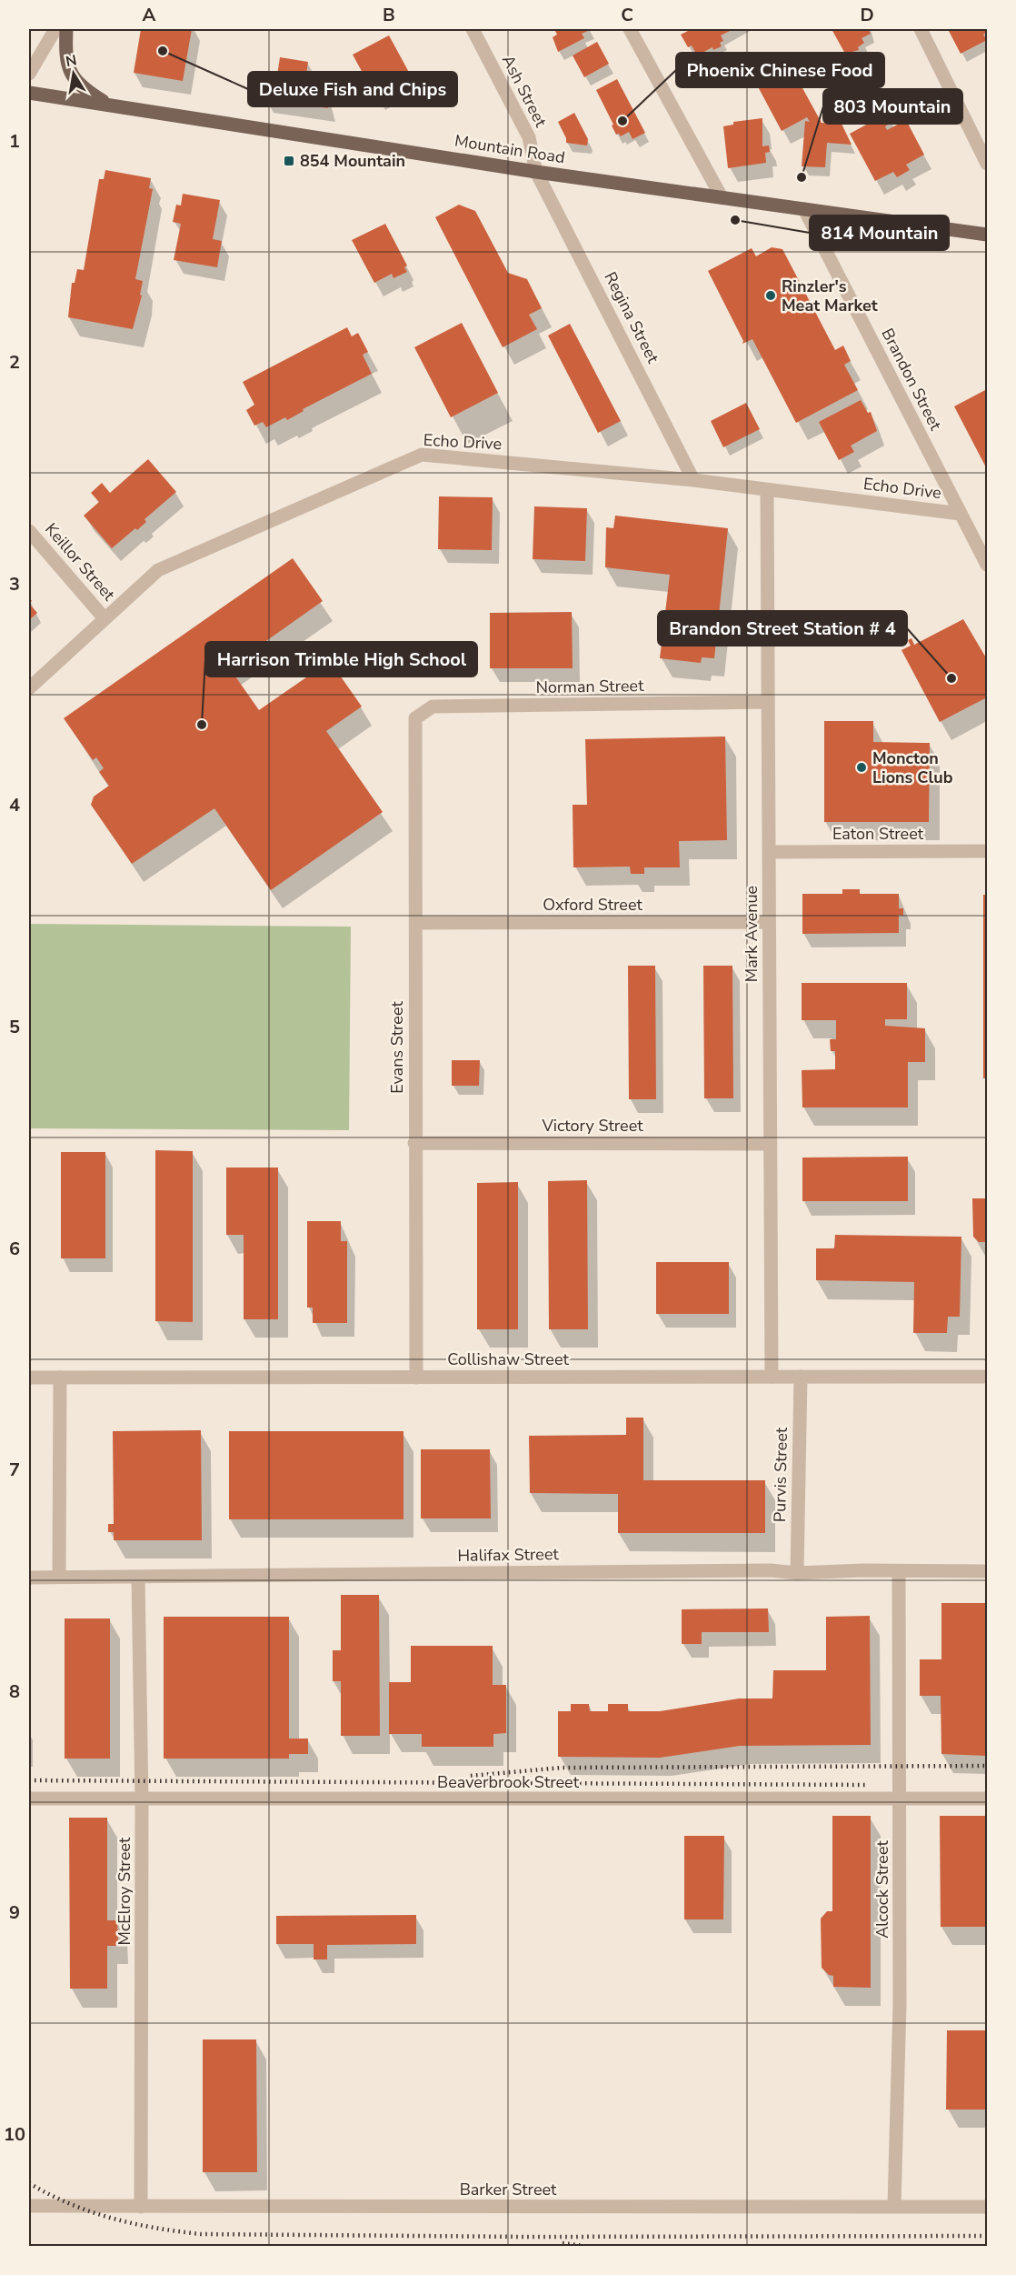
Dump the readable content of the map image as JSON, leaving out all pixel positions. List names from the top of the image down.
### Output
{
  "streets": {
    "main road": ["Mountain Road"],
    "street": [
      "Ash Street",
      "Regina Street",
      "Brandon Street",
      "Echo Drive",
      "Keillor Street",
      "Norman Street",
      "Eaton Street",
      "Oxford Street",
      "Mark Avenue",
      "Evans Street",
      "Victory Street",
      "Collishaw Street",
      "Purvis Street",
      "Halifax Street",
      "Beaverbrook Street",
      "Alcock Street",
      "McElroy Street",
      "Barker Street"
    ]
  },
  "crossings": [
    ["Ash Street", "Mountain Road"],
    ["Ash Street", "Regina Street"],
    ["Mountain Road", "Regina Street"],
    ["Mountain Road", "Brandon Street"],
    ["Regina Street", "Echo Drive"],
    ["Brandon Street", "Echo Drive"],
    ["Echo Drive", "Keillor Street"],
    ["Echo Drive", "Mark Avenue"],
    ["Norman Street", "Mark Avenue"],
    ["Norman Street", "Evans Street"],
    ["Eaton Street", "Mark Avenue"],
    ["Oxford Street", "Mark Avenue"],
    ["Oxford Street", "Evans Street"],
    ["Mark Avenue", "Victory Street"],
    ["Mark Avenue", "Collishaw Street"],
    ["Evans Street", "Victory Street"],
    ["Evans Street", "Collishaw Street"],
    ["Collishaw Street", "Purvis Street"],
    ["Purvis Street", "Halifax Street"],
    ["Halifax Street", "Alcock Street"],
    ["Halifax Street", "McElroy Street"],
    ["Beaverbrook Street", "Alcock Street"],
    ["Beaverbrook Street", "McElroy Street"],
    ["Alcock Street", "Barker Street"],
    ["McElroy Street", "Barker Street"]
  ],
  "places": {
    "other": [
      "Deluxe Fish and Chips",
      "Phoenix Chinese Food",
      "803 Mountain",
      "814 Mountain",
      "Rinzler's Meat Market",
      "Brandon Street Station # 4",
      "Harrison Trimble High School",
      "Moncton Lions Club"
    ],
    "transit": ["854 Mountain"]
  },
  "north": "top",
  "grid": {
    "columns": [
      "A",
      "B",
      "C",
      "D"
    ],
    "rows": [
      "1",
      "2",
      "3",
      "4",
      "5",
      "6",
      "7",
      "8",
      "9",
      "10"
    ]
  }
}
